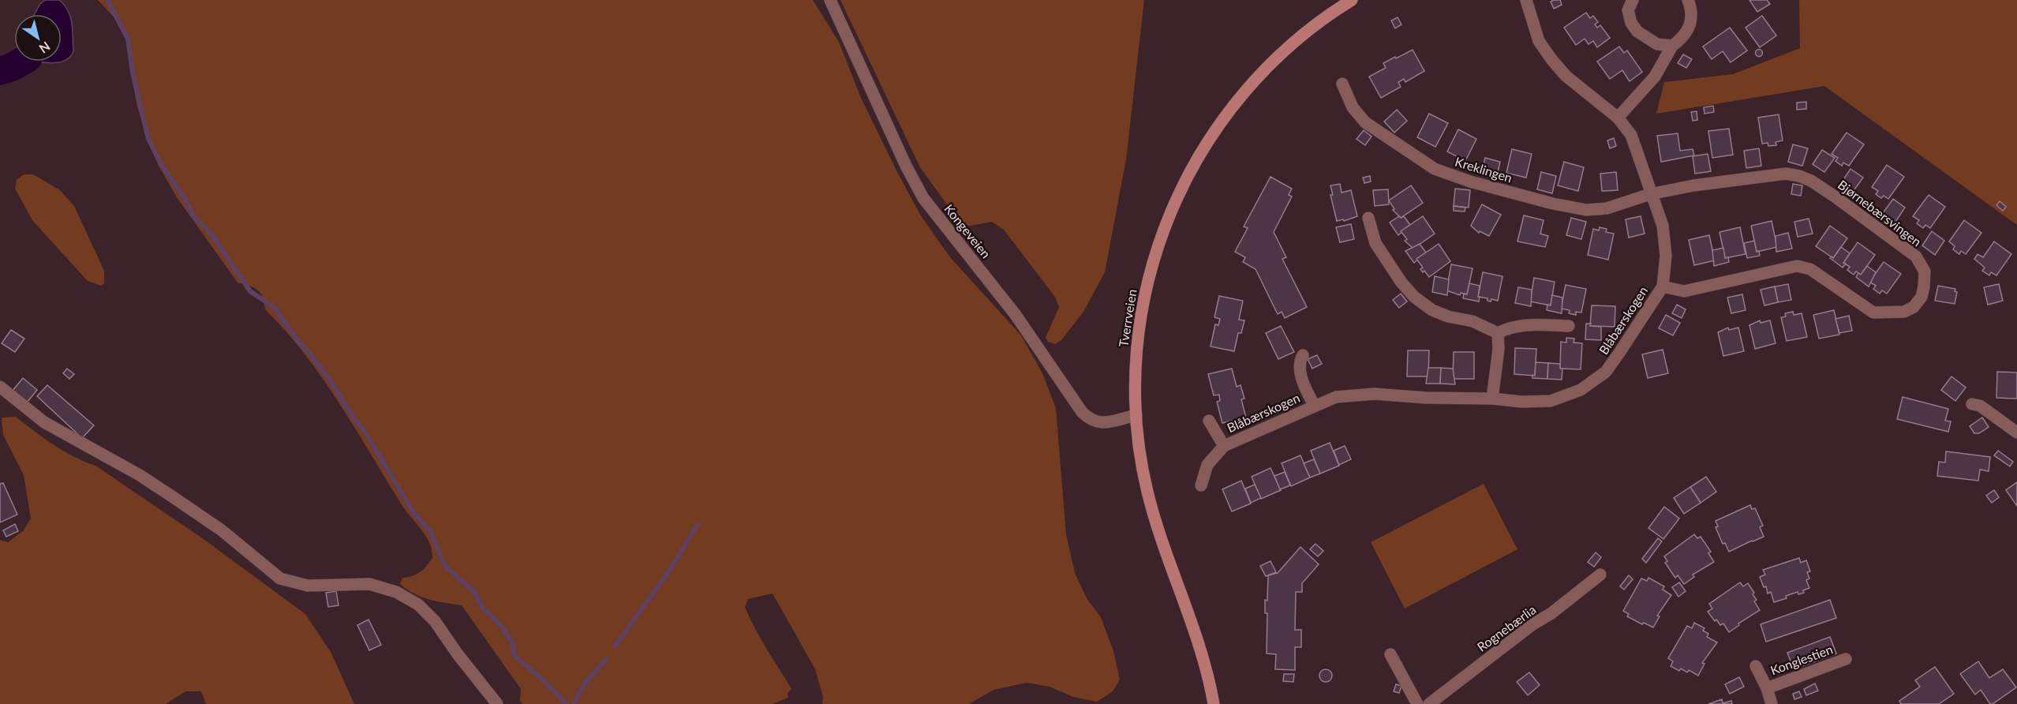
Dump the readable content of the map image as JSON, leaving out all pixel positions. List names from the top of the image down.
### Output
{
  "streets": {
    "main road": ["Tverrveien"],
    "street": [
      "Kreklingen",
      "Bjørnebærsvingen",
      "Kongeveien",
      "Blåbærskogen",
      "Rognebærlia",
      "Konglestien"
    ]
  },
  "crossings": [
    ["Kreklingen", "Bjørnebærsvingen"],
    ["Kreklingen", "Blåbærskogen"],
    ["Bjørnebærsvingen", "Blåbærskogen"],
    ["Kongeveien", "Tverrveien"]
  ],
  "north": "bottom right"
}
